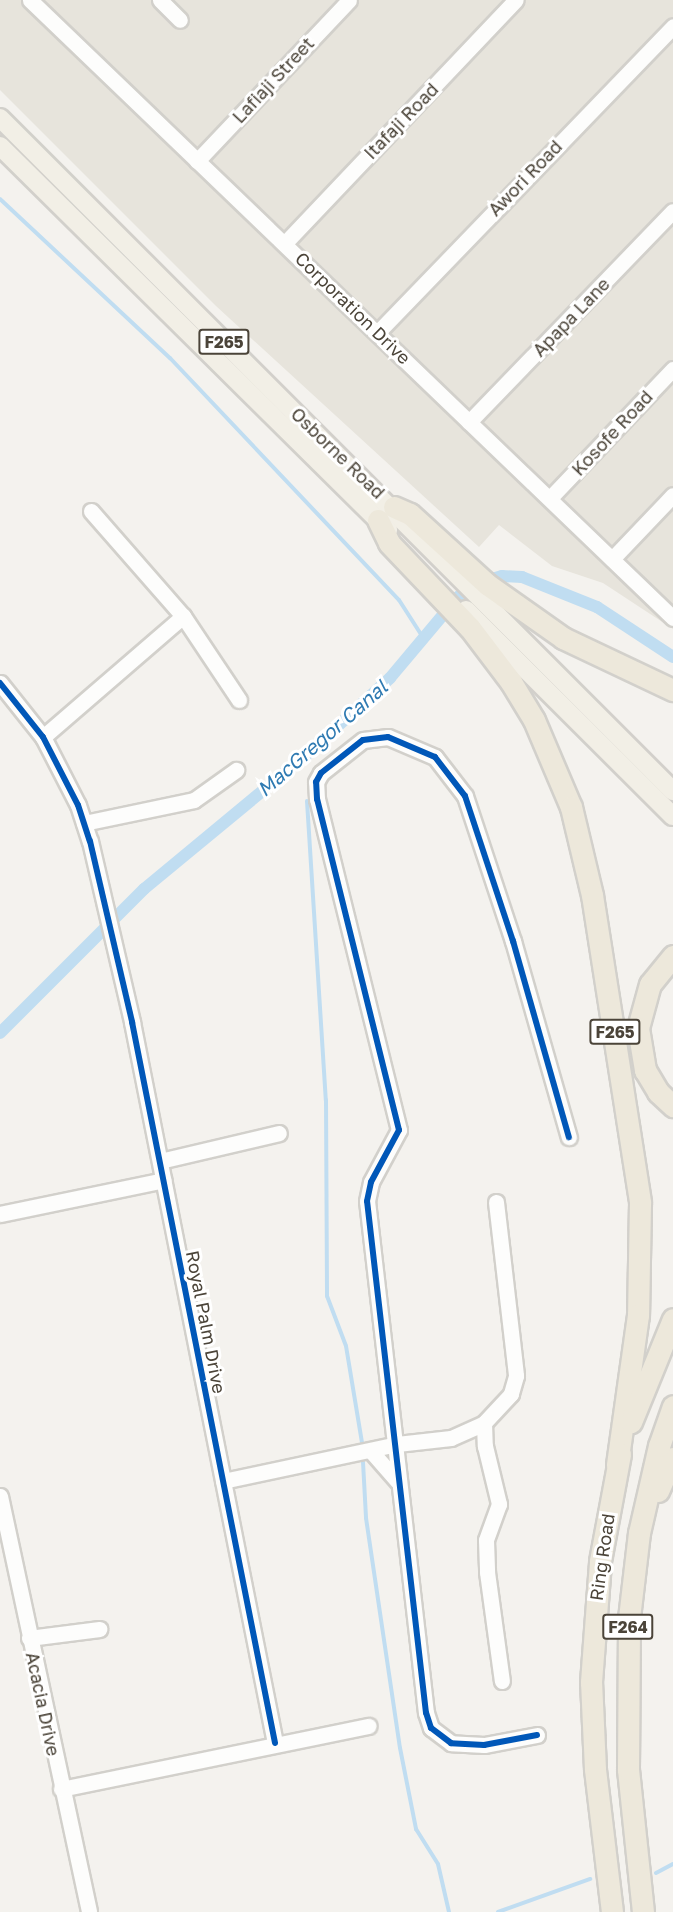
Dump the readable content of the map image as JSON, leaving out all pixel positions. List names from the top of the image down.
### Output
{
  "streets": {
    "highway": ["F265", "Ring Road", "F264"],
    "main road": ["Osborne Road"],
    "street": [
      "Lafiaji Street",
      "Itafaji Road",
      "Awori Road",
      "Corporation Drive",
      "Apapa Lane",
      "Kosofe Road",
      "Royal Palm Drive",
      "Acacia Drive"
    ]
  },
  "crossings": [
    ["Lafiaji Street", "Corporation Drive"],
    ["Itafaji Road", "Corporation Drive"],
    ["Awori Road", "Corporation Drive"],
    ["Corporation Drive", "Apapa Lane"],
    ["Corporation Drive", "Kosofe Road"],
    ["F265", "Osborne Road"],
    ["F265", "Ring Road"]
  ],
  "water": ["MacGregor Canal"]
}
